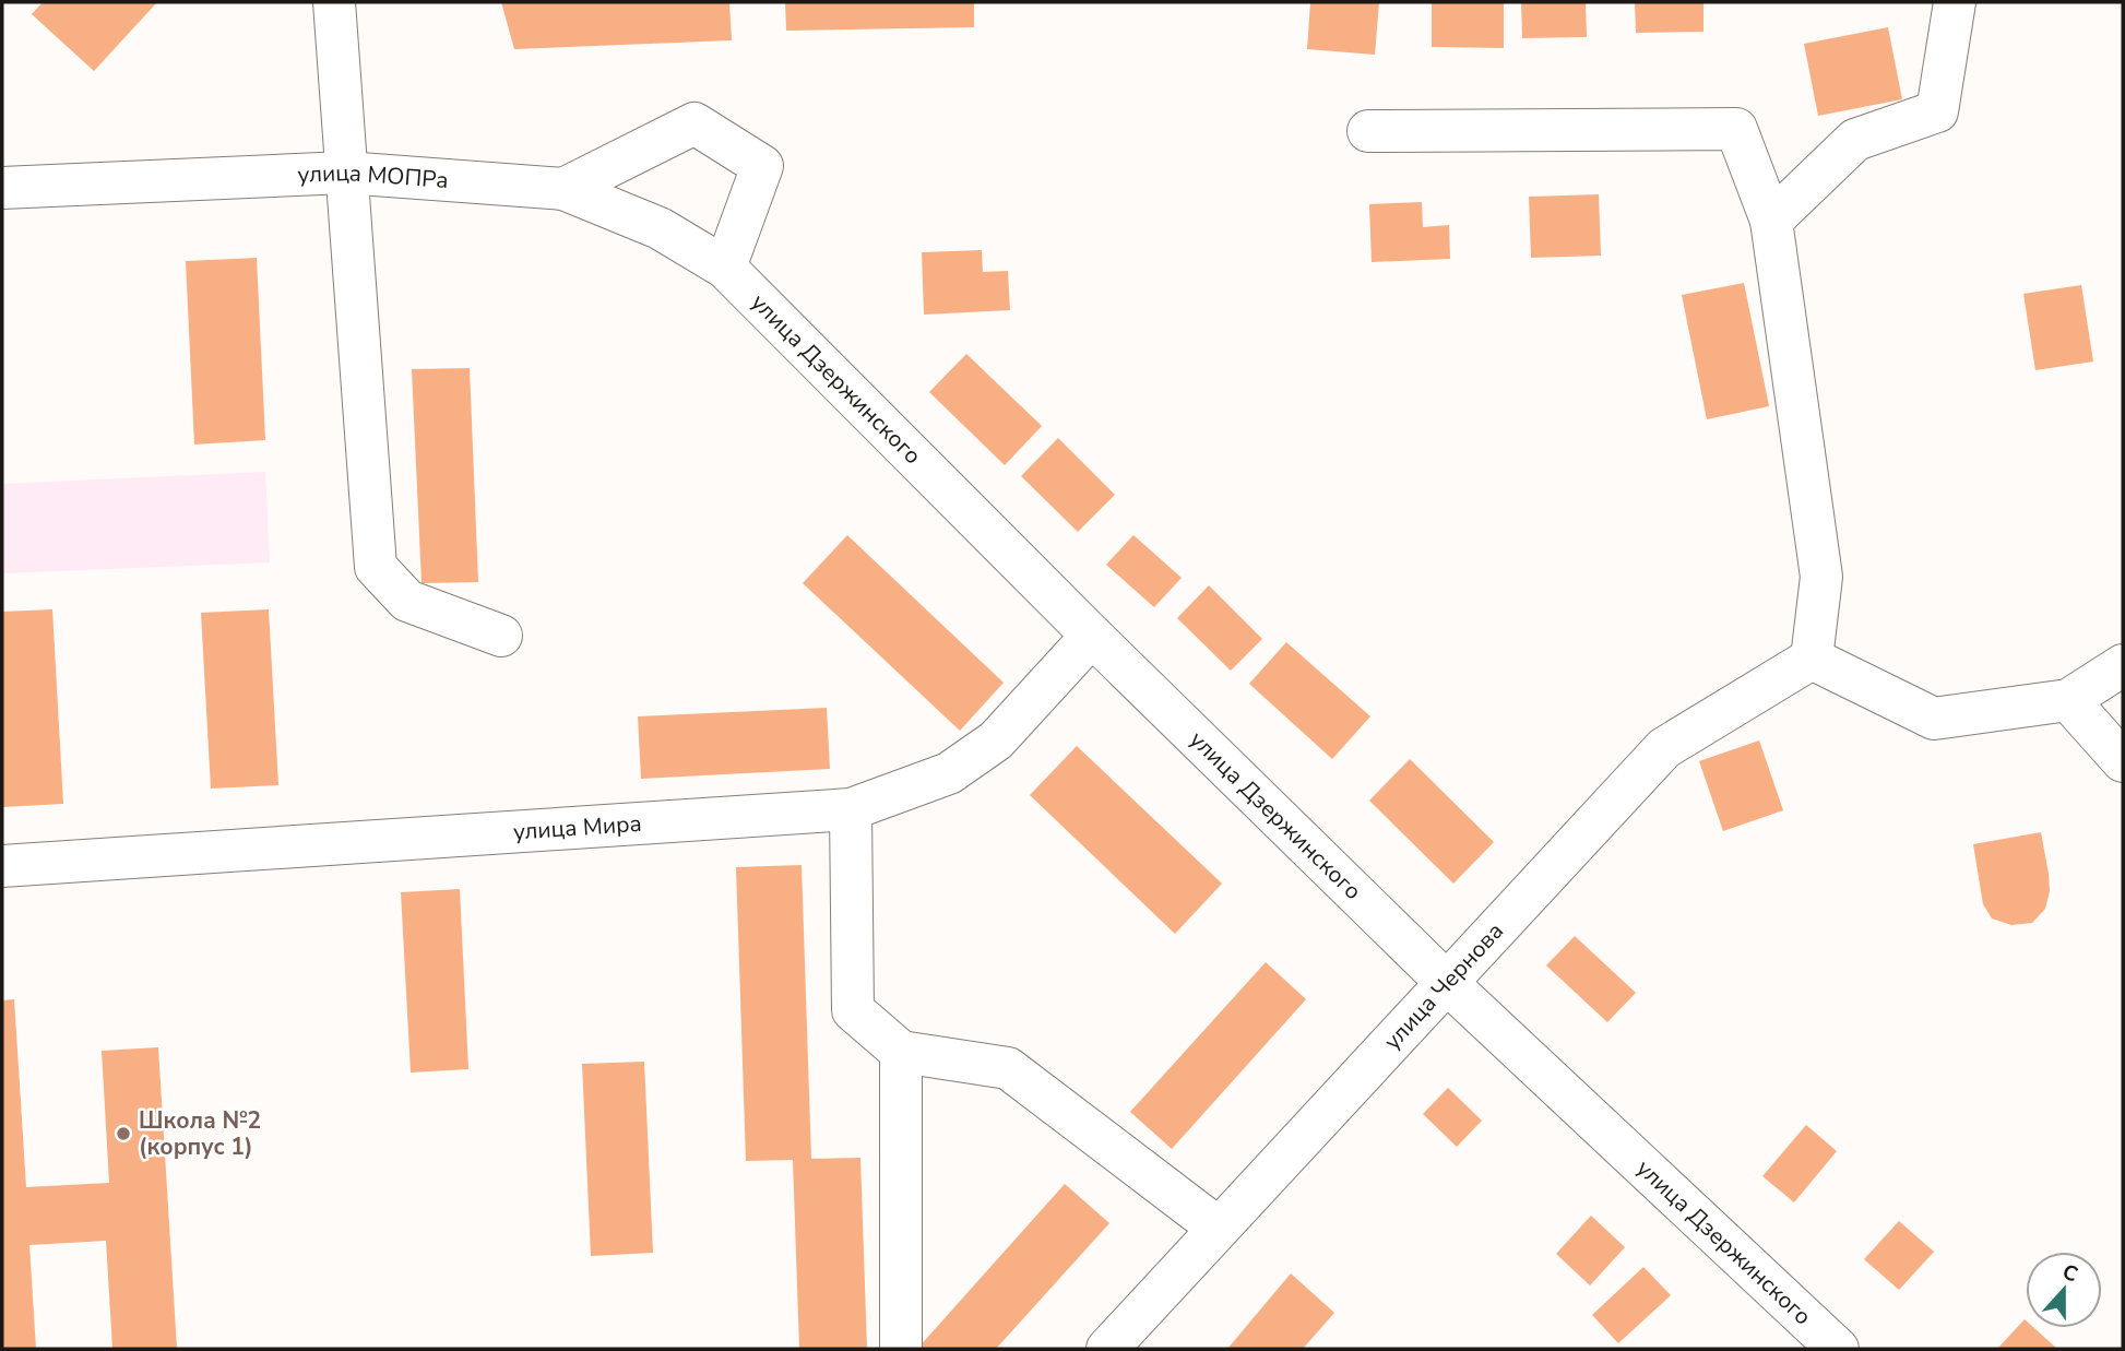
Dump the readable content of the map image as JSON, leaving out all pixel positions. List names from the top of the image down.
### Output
{
  "streets": {
    "street": [
      "улица МОПРа",
      "улица Дзержинского",
      "улица Мира",
      "улица Чернова"
    ]
  },
  "crossings": [
    ["улица МОПРа", "улица Дзержинского"],
    ["улица Дзержинского", "улица Мира"],
    ["улица Дзержинского", "улица Чернова"]
  ],
  "places": ["Школа №2 (корпус 1)"],
  "north": "top"
}
